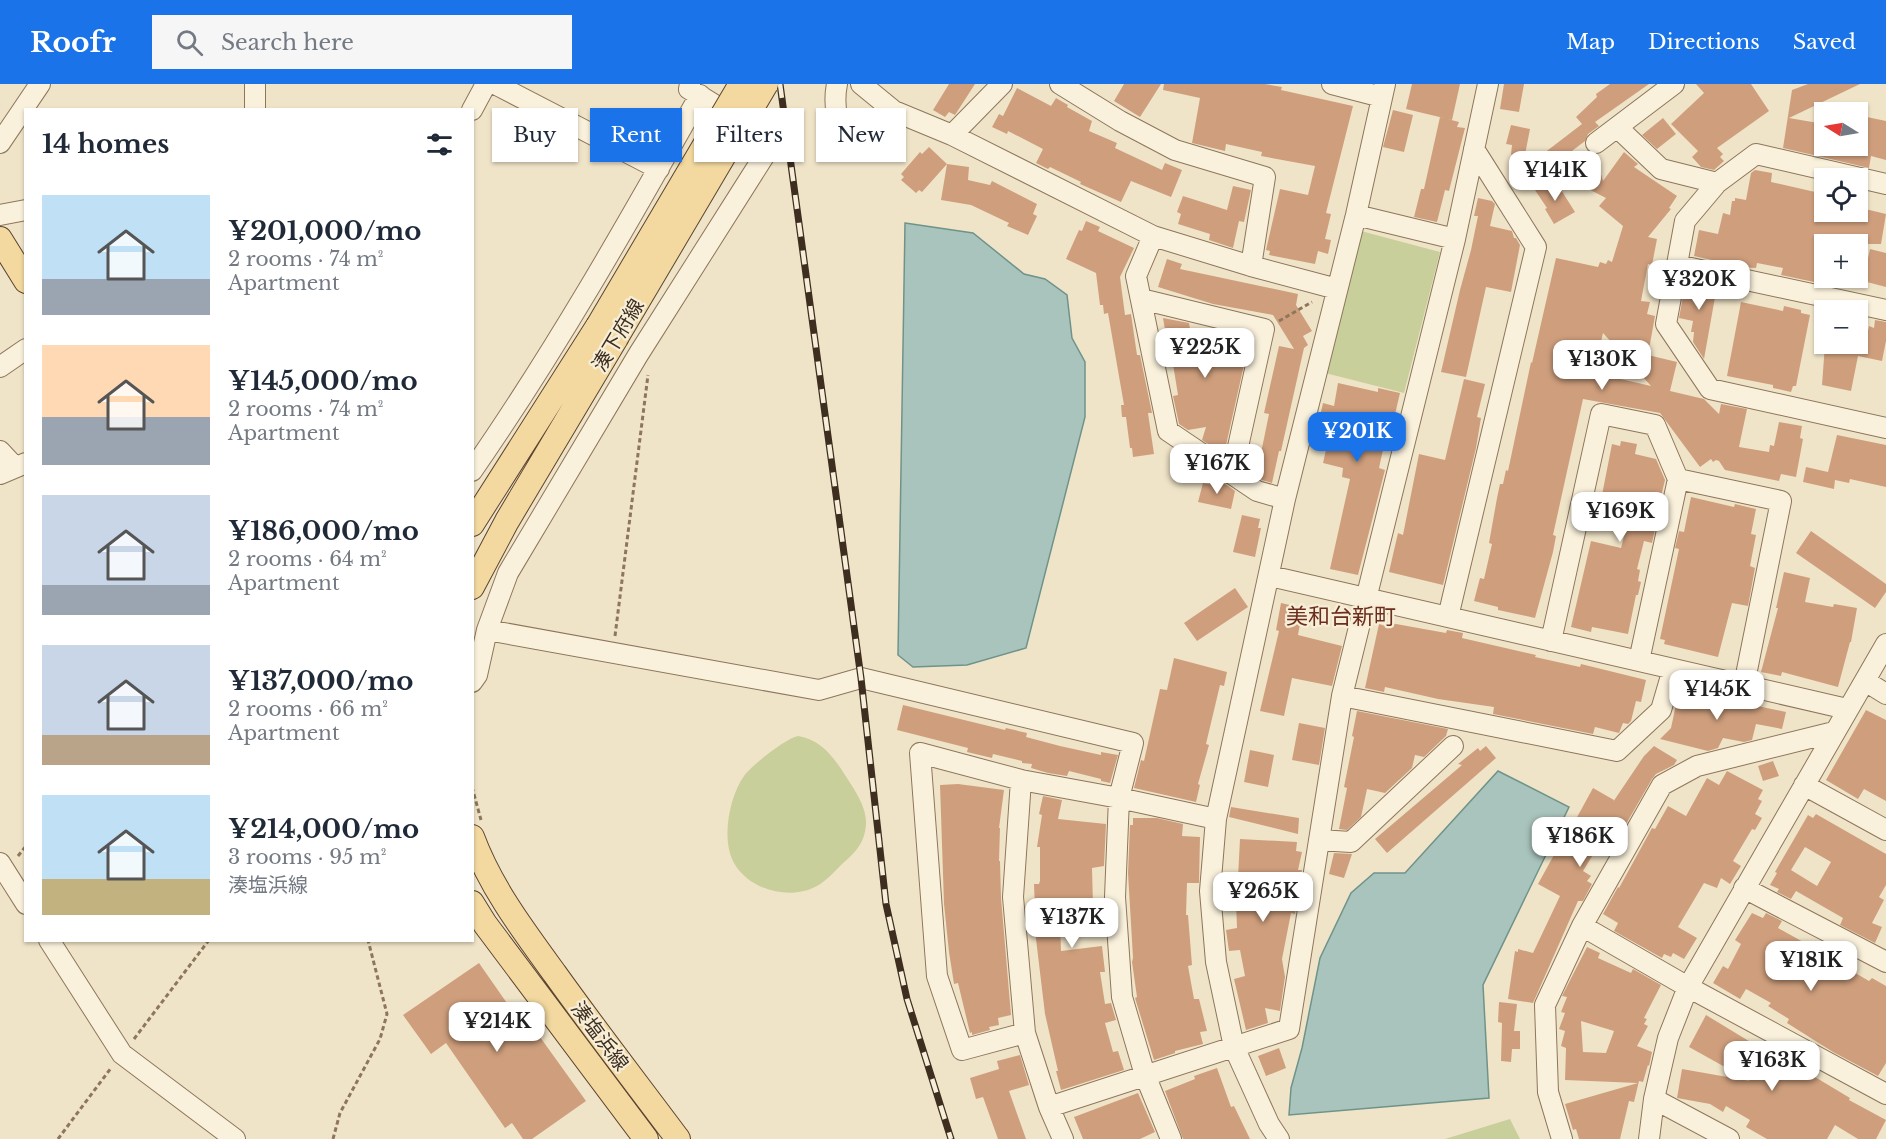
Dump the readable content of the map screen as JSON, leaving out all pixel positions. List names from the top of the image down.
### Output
{
  "streets": {
    "main road": ["湊下府線", "湊塩浜線"]
  },
  "districts": ["美和台新町"],
  "north": "left",
  "page": {
    "header": "Roofr",
    "search": "Search here",
    "nav": ["Map", "Directions", "Saved"],
    "map_buttons": ["+", "−"],
    "chip": [
      "Buy",
      "Rent",
      "Filters",
      "New"
    ],
    "heading": "14 homes",
    "price": [
      "¥141K",
      "¥320K",
      "¥225K",
      "¥130K",
      "¥201K",
      "¥167K",
      "¥169K",
      "¥145K",
      "¥186K",
      "¥265K",
      "¥137K",
      "¥181K",
      "¥214K",
      "¥163K"
    ],
    "list": [
      {
        "name": "¥201,000/mo",
        "note": "2 rooms · 74 m² · Apartment"
      },
      {
        "name": "¥145,000/mo",
        "note": "2 rooms · 74 m² · Apartment"
      },
      {
        "name": "¥186,000/mo",
        "note": "2 rooms · 64 m² · Apartment"
      },
      {
        "name": "¥137,000/mo",
        "note": "2 rooms · 66 m² · Apartment"
      },
      {
        "name": "¥214,000/mo",
        "note": "3 rooms · 95 m² · 湊塩浜線"
      }
    ]
  }
}
